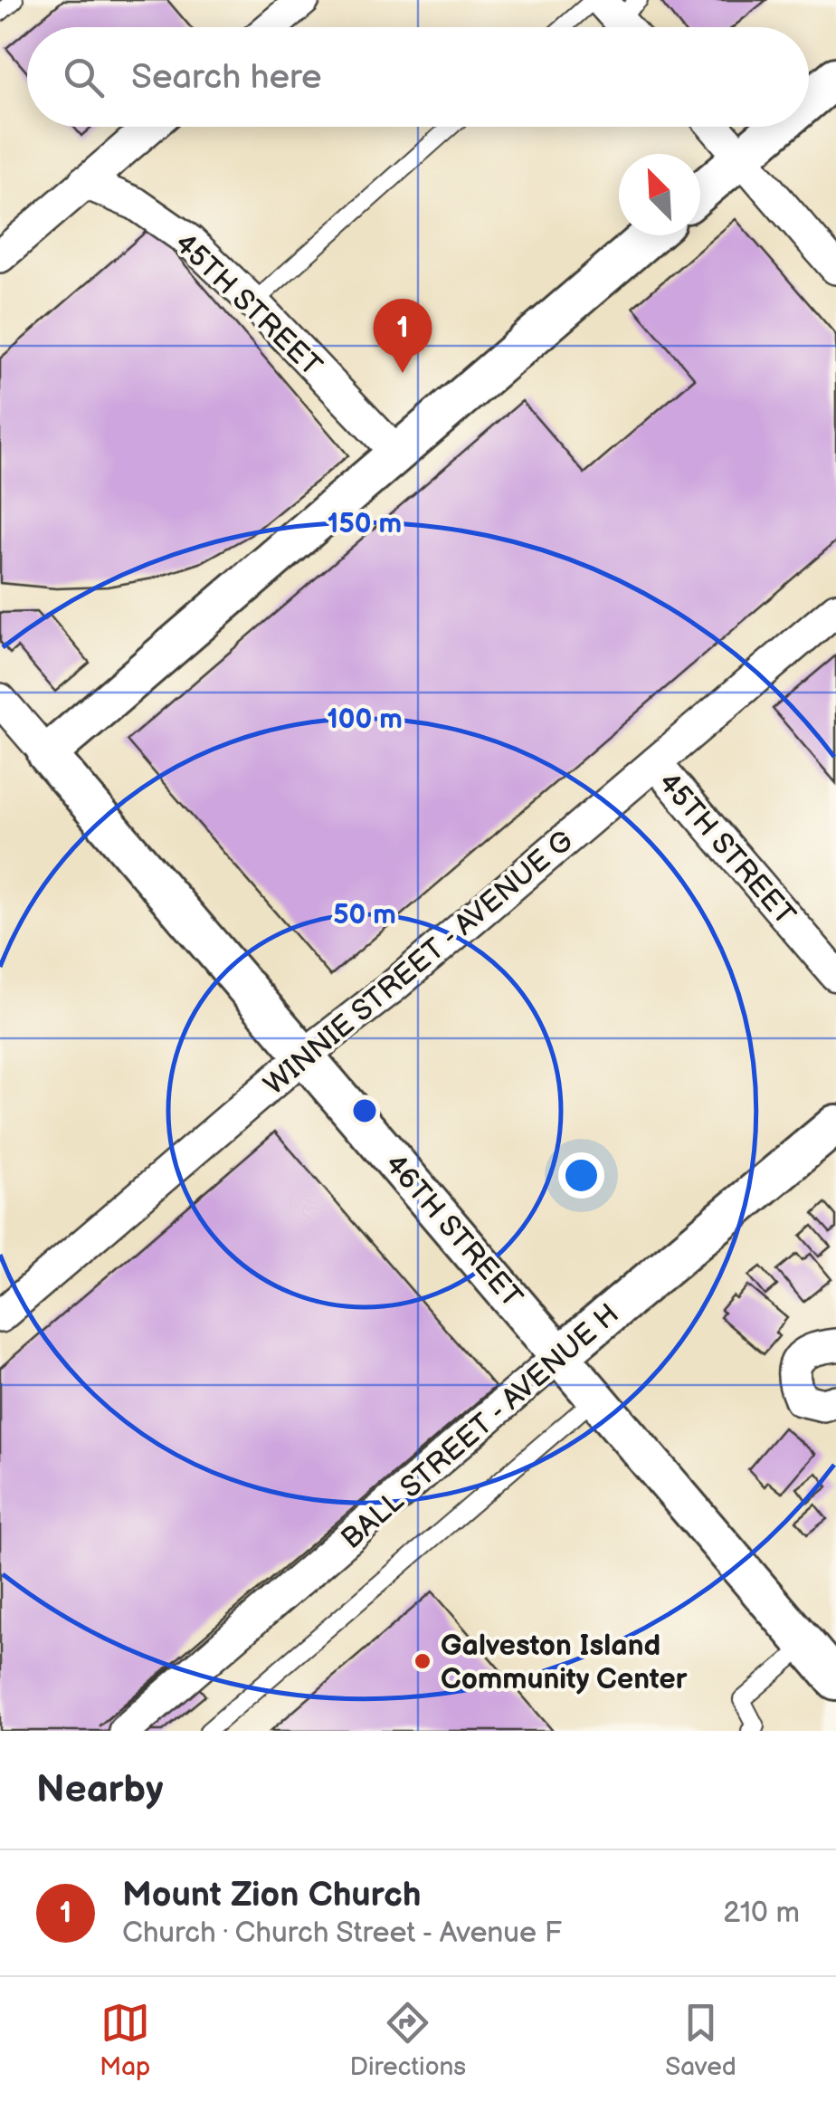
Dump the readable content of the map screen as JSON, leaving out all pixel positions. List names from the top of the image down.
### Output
{
  "streets": {
    "street": [
      "45TH STREET",
      "WINNIE STREET - AVENUE G",
      "46TH STREET",
      "BALL STREET - AVENUE H"
    ]
  },
  "crossings": [
    ["45TH STREET", "WINNIE STREET - AVENUE G"],
    ["WINNIE STREET - AVENUE G", "46TH STREET"],
    ["46TH STREET", "BALL STREET - AVENUE H"]
  ],
  "places": ["Galveston Island Community Center"],
  "north": "top left",
  "page": {
    "search": "Search here",
    "pins": "1",
    "heading": "Nearby",
    "list": [
      {
        "mark": "1",
        "name": "Mount Zion Church",
        "note": "Church · Church Street - Avenue F",
        "value": "210 m"
      }
    ],
    "nav": ["Map", "Directions", "Saved"]
  },
  "rings": ["150 m", "100 m", "50 m"]
}
